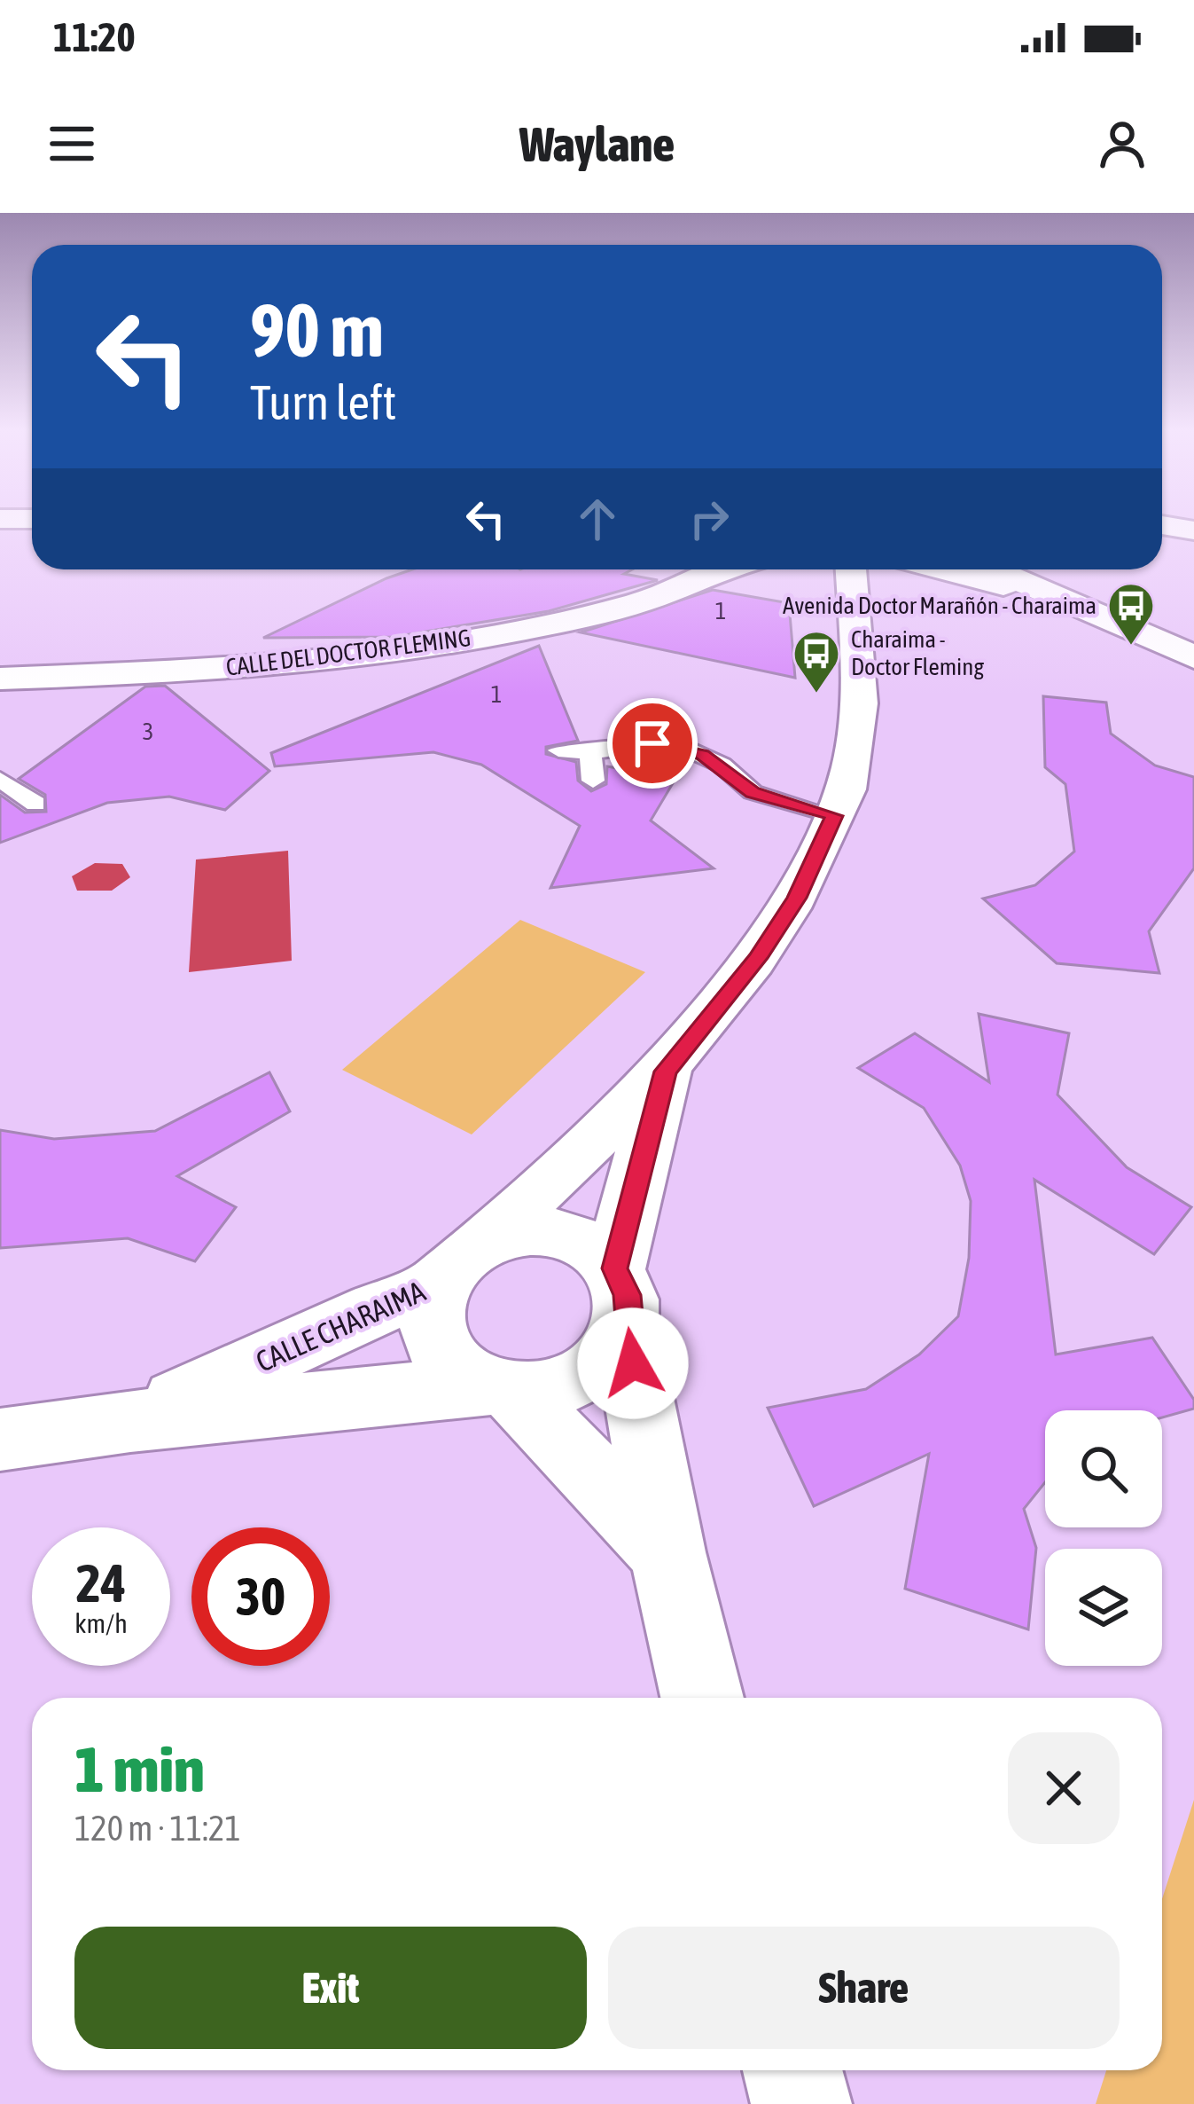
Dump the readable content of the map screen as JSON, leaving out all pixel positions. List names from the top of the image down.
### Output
{
  "streets": {
    "street": ["CALLE DEL DOCTOR FLEMING", "CALLE CHARAIMA"]
  },
  "crossings": [
    ["CALLE DEL DOCTOR FLEMING", "CALLE CHARAIMA"]
  ],
  "places": {
    "bus stop": ["Avenida Doctor Marañón - Charaima", "Charaima - Doctor Fleming"]
  },
  "house_numbers": ["1", "1", "3"],
  "page": {
    "status": "11:20",
    "header": "Waylane",
    "turn": ["90 m", "Turn left"],
    "speed": "24 km/h",
    "limit": "30",
    "heading": ["1 min", "120 m · 11:21"],
    "buttons": ["Exit", "Share"]
  }
}
